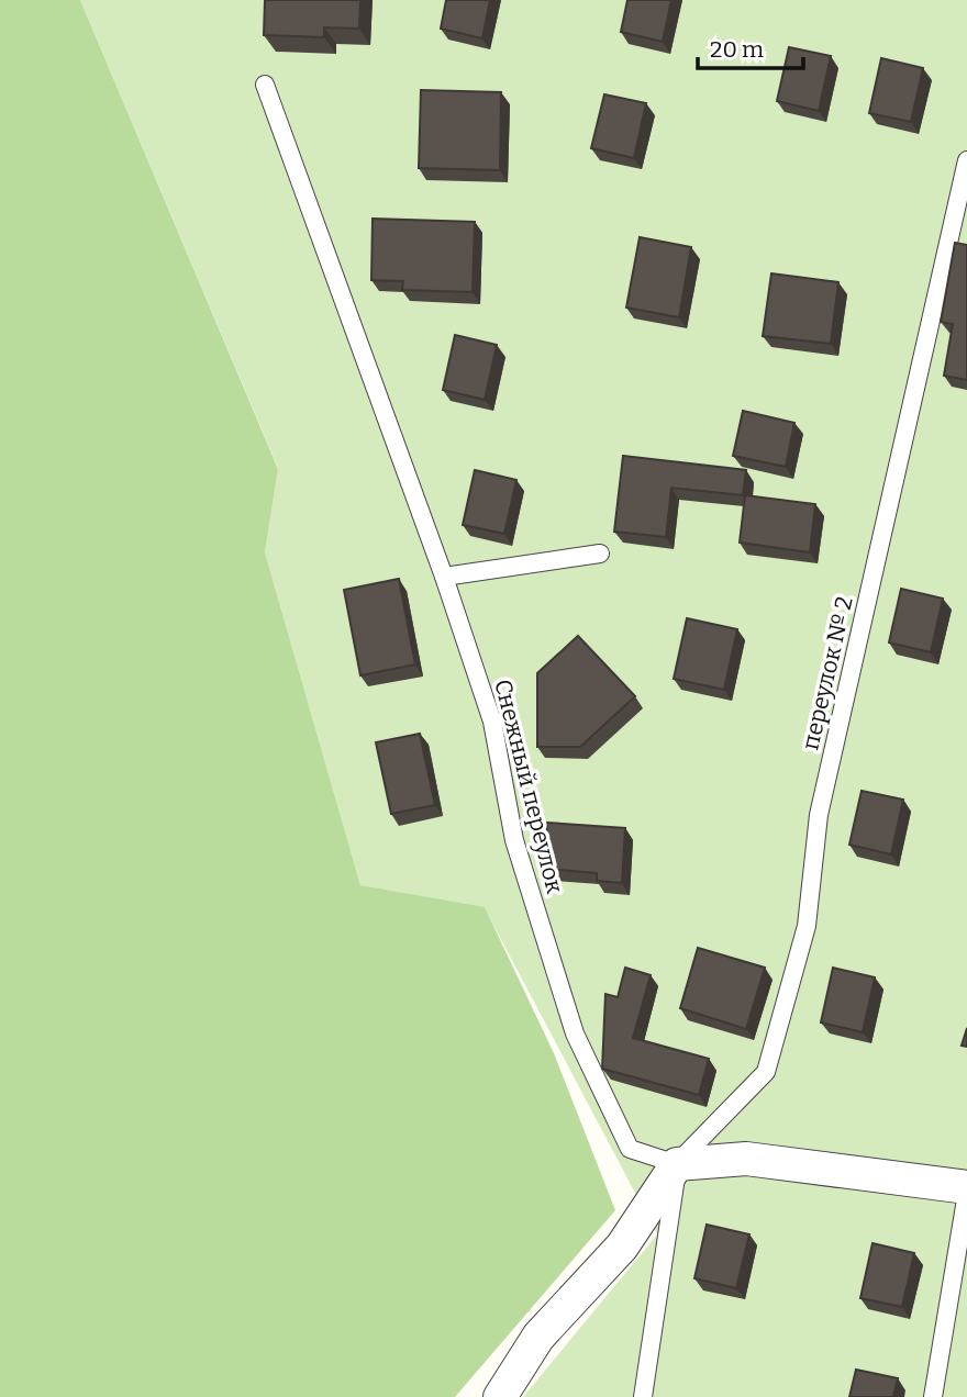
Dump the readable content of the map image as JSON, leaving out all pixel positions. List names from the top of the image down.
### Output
{
  "streets": {
    "lane": ["переулок № 2", "Снежный переулок"]
  },
  "crossings": [
    ["переулок № 2", "Снежный переулок"]
  ],
  "scale_bar": "20 m"
}
